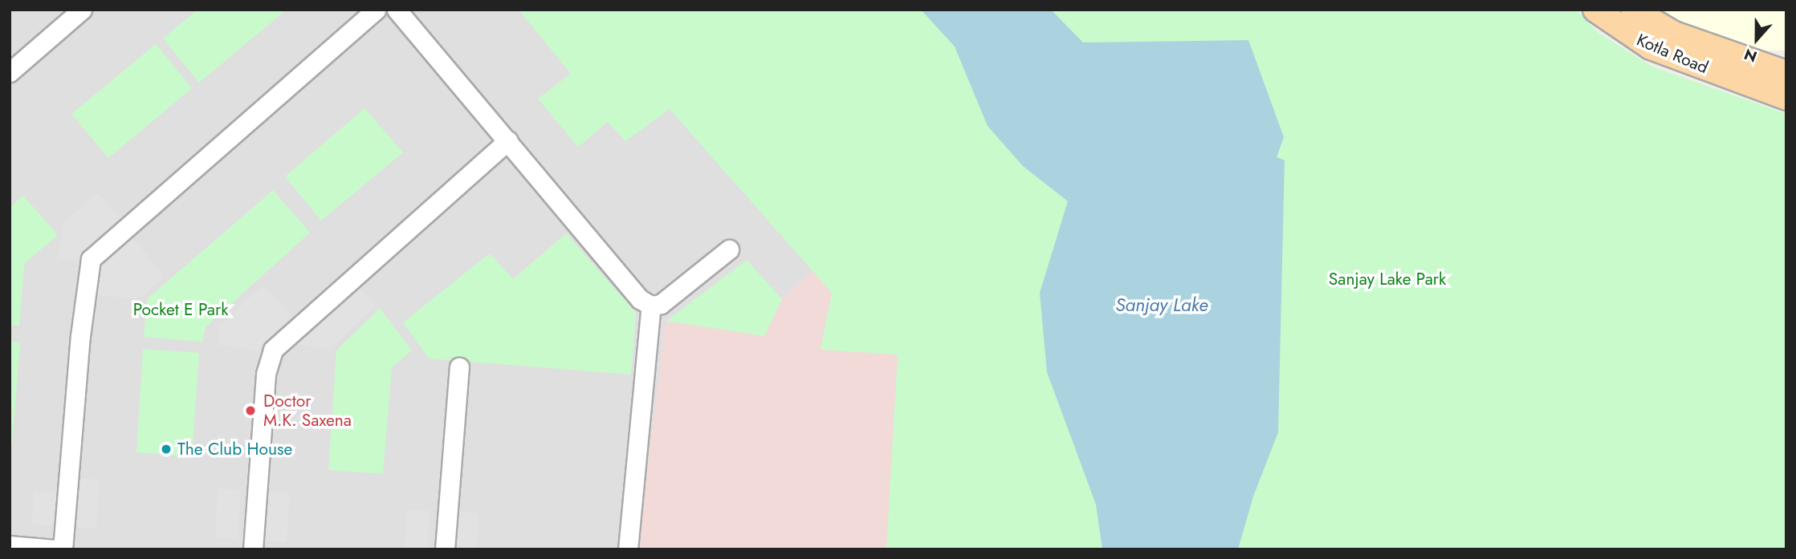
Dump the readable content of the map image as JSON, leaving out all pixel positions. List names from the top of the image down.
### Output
{
  "streets": {
    "main road": ["Kotla Road"]
  },
  "water": ["Sanjay Lake"],
  "parks": ["Sanjay Lake Park", "Pocket E Park"],
  "places": ["Doctor M.K. Saxena", "The Club House"],
  "north": "bottom"
}
